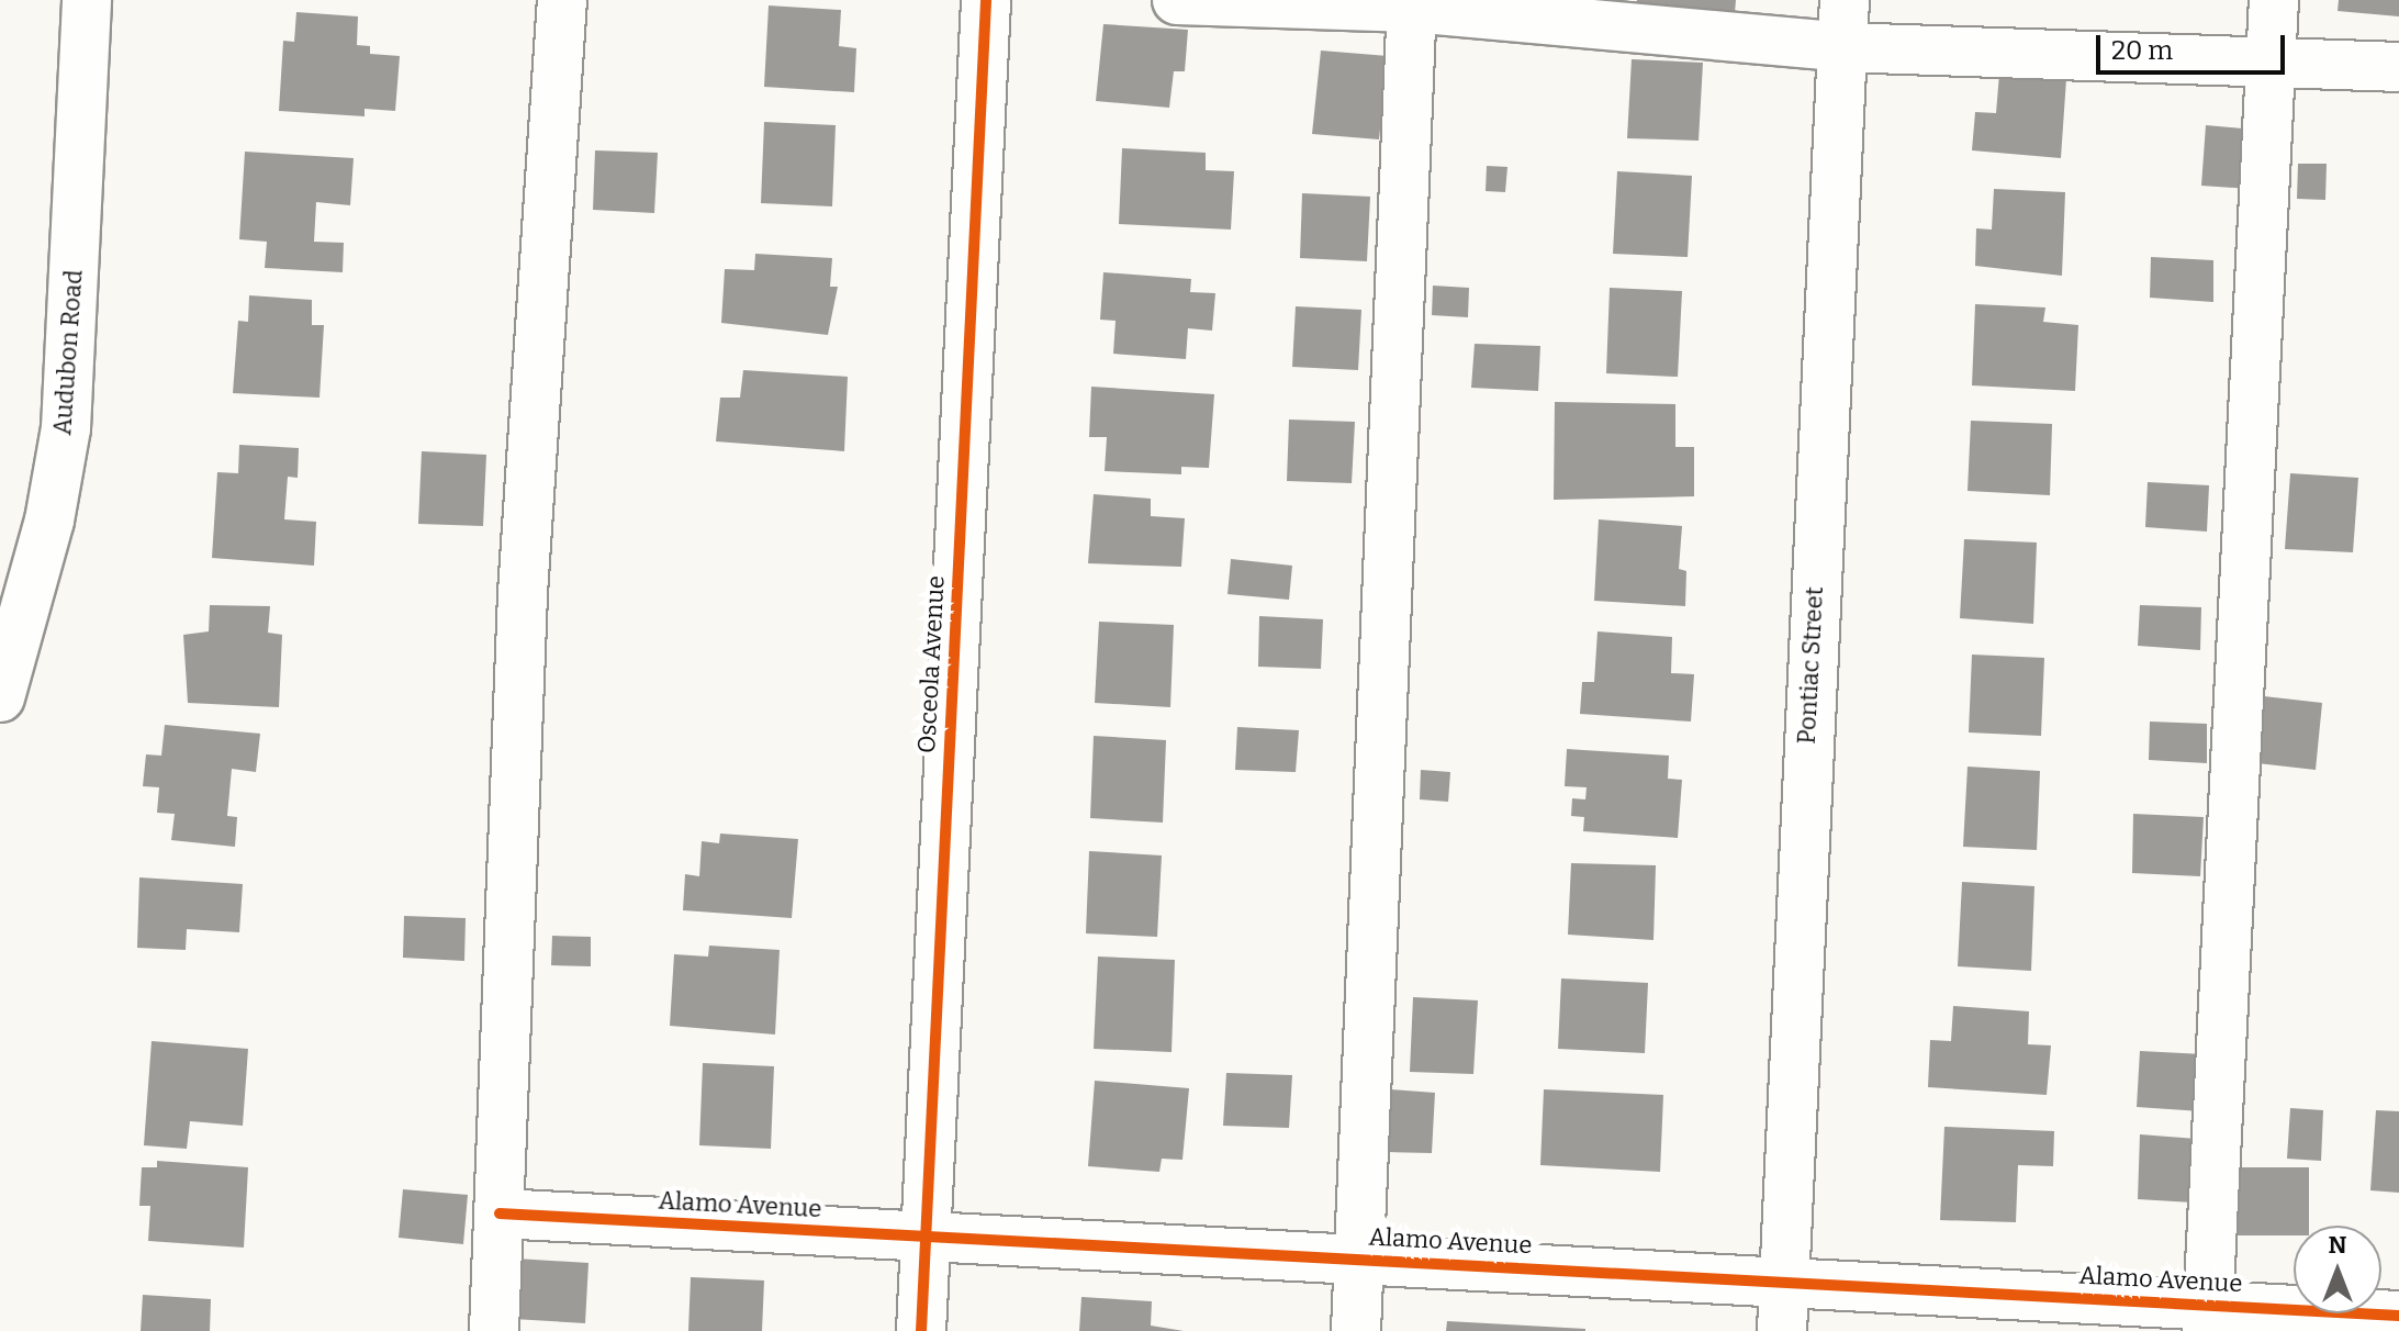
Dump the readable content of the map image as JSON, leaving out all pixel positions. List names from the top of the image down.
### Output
{
  "streets": {
    "street": [
      "Audubon Road",
      "Osceola Avenue",
      "Pontiac Street",
      "Alamo Avenue"
    ]
  },
  "crossings": [
    ["Osceola Avenue", "Alamo Avenue"],
    ["Pontiac Street", "Alamo Avenue"]
  ],
  "scale_bar": "20 m",
  "north": "top"
}
